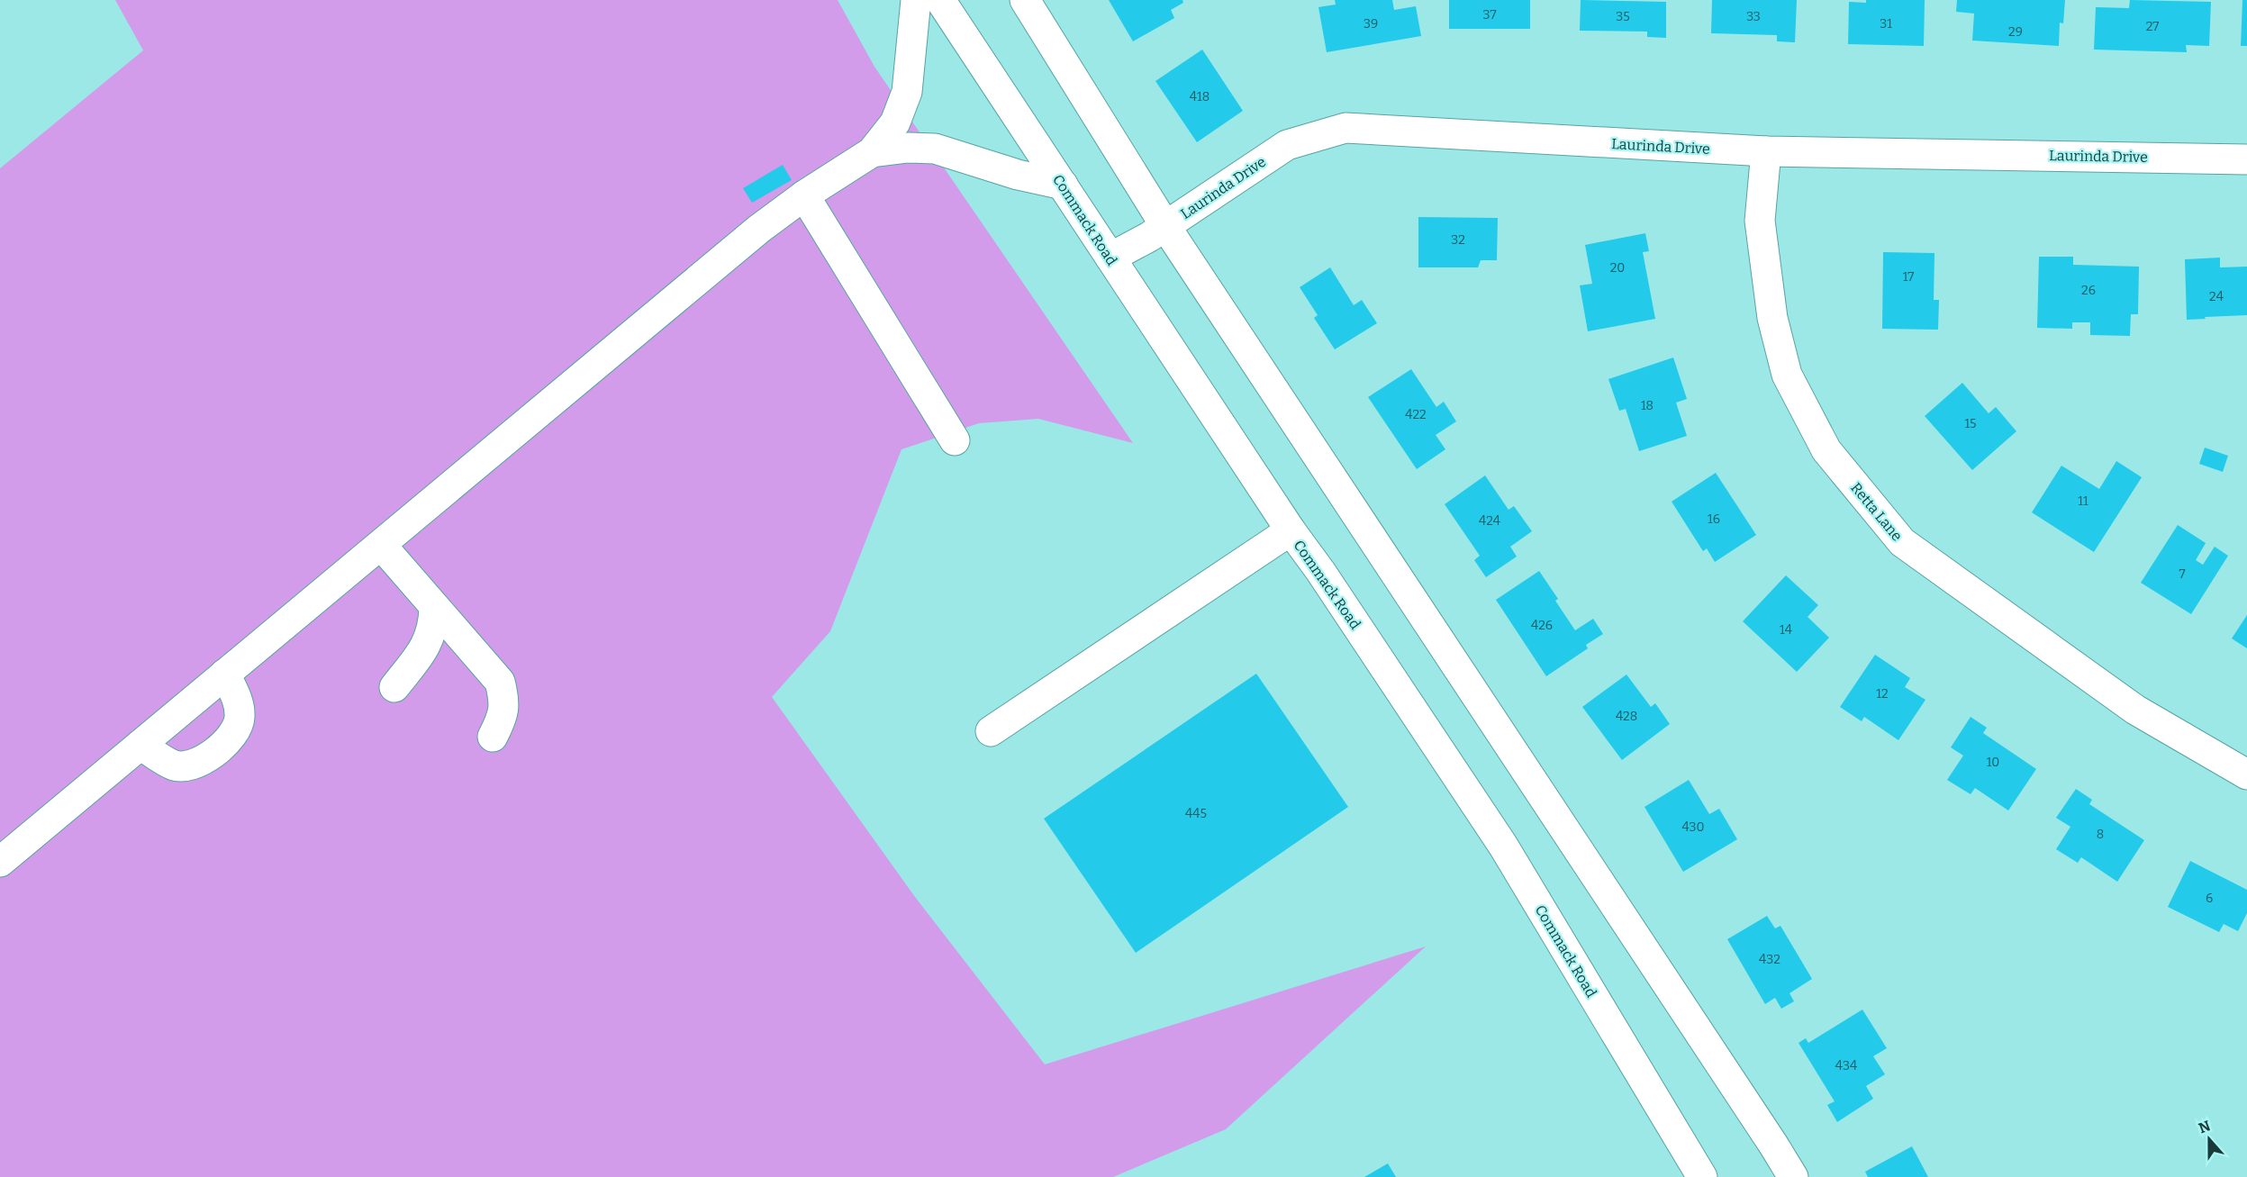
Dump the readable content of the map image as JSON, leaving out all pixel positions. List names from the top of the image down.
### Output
{
  "streets": {
    "street": ["Laurinda Drive", "Commack Road", "Retta Lane"]
  },
  "crossings": [
    ["Laurinda Drive", "Commack Road"],
    ["Laurinda Drive", "Retta Lane"]
  ],
  "house_numbers": [
    "37",
    "35",
    "33",
    "39",
    "31",
    "27",
    "29",
    "418",
    "32",
    "20",
    "17",
    "26",
    "24",
    "18",
    "422",
    "15",
    "11",
    "16",
    "424",
    "7",
    "426",
    "14",
    "12",
    "428",
    "10",
    "445",
    "430",
    "8",
    "6",
    "432",
    "434"
  ],
  "north": "top"
}
